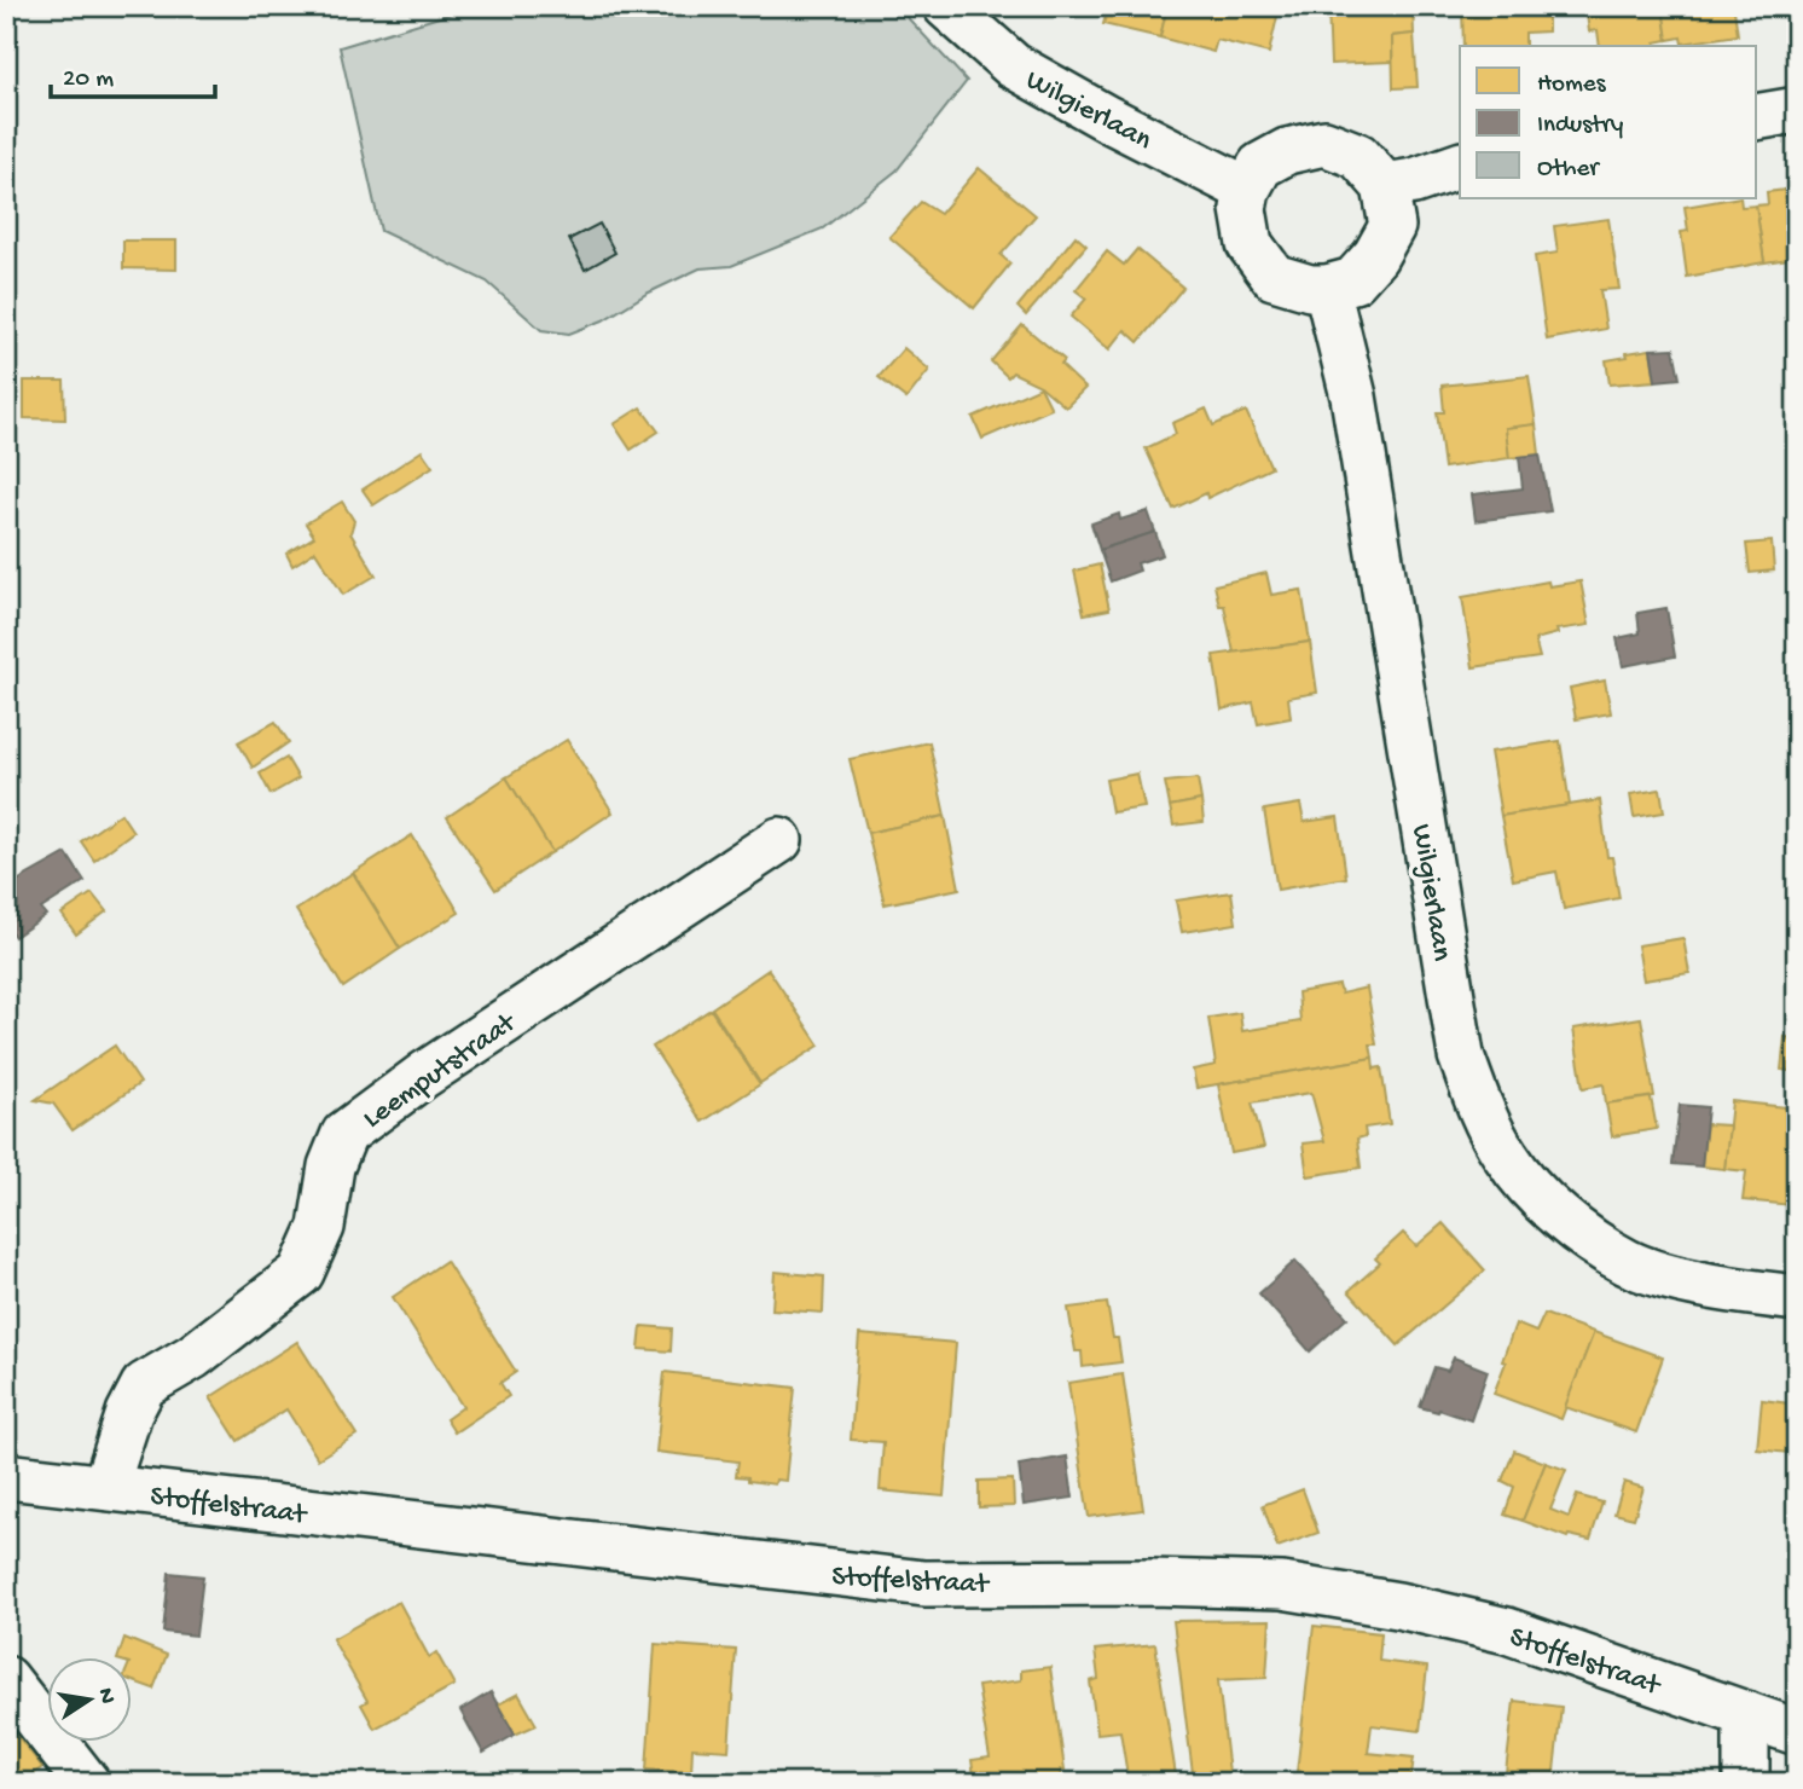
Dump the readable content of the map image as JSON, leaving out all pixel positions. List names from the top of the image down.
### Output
{
  "streets": {
    "street": ["Wilgierlaan", "Leemputstraat", "Stoffelstraat"]
  },
  "crossings": [
    ["Leemputstraat", "Stoffelstraat"]
  ],
  "legend": ["Homes", "Industry", "Other"],
  "scale_bar": "20 m",
  "north": "right"
}
